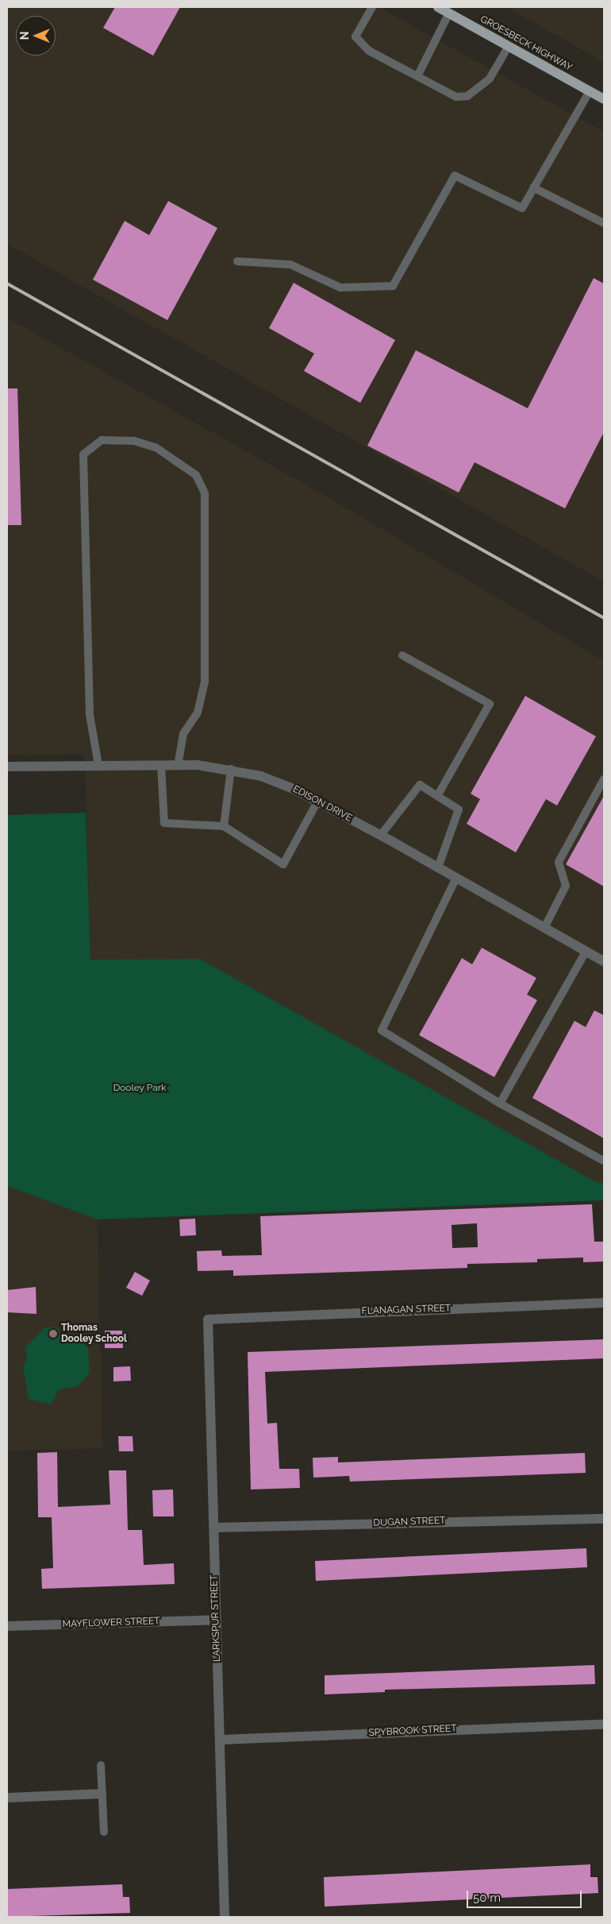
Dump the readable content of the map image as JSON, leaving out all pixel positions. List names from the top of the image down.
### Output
{
  "streets": {
    "main road": ["GROESBECK HIGHWAY"],
    "street": [
      "EDISON DRIVE",
      "FLANAGAN STREET",
      "DUGAN STREET",
      "LARKSPUR STREET",
      "MAYFLOWER STREET",
      "SPYBROOK STREET"
    ]
  },
  "crossings": [
    ["FLANAGAN STREET", "LARKSPUR STREET"],
    ["DUGAN STREET", "LARKSPUR STREET"],
    ["LARKSPUR STREET", "MAYFLOWER STREET"],
    ["LARKSPUR STREET", "SPYBROOK STREET"]
  ],
  "parks": ["Dooley Park"],
  "places": ["Thomas Dooley School"],
  "scale_bar": "50 m",
  "north": "left"
}
